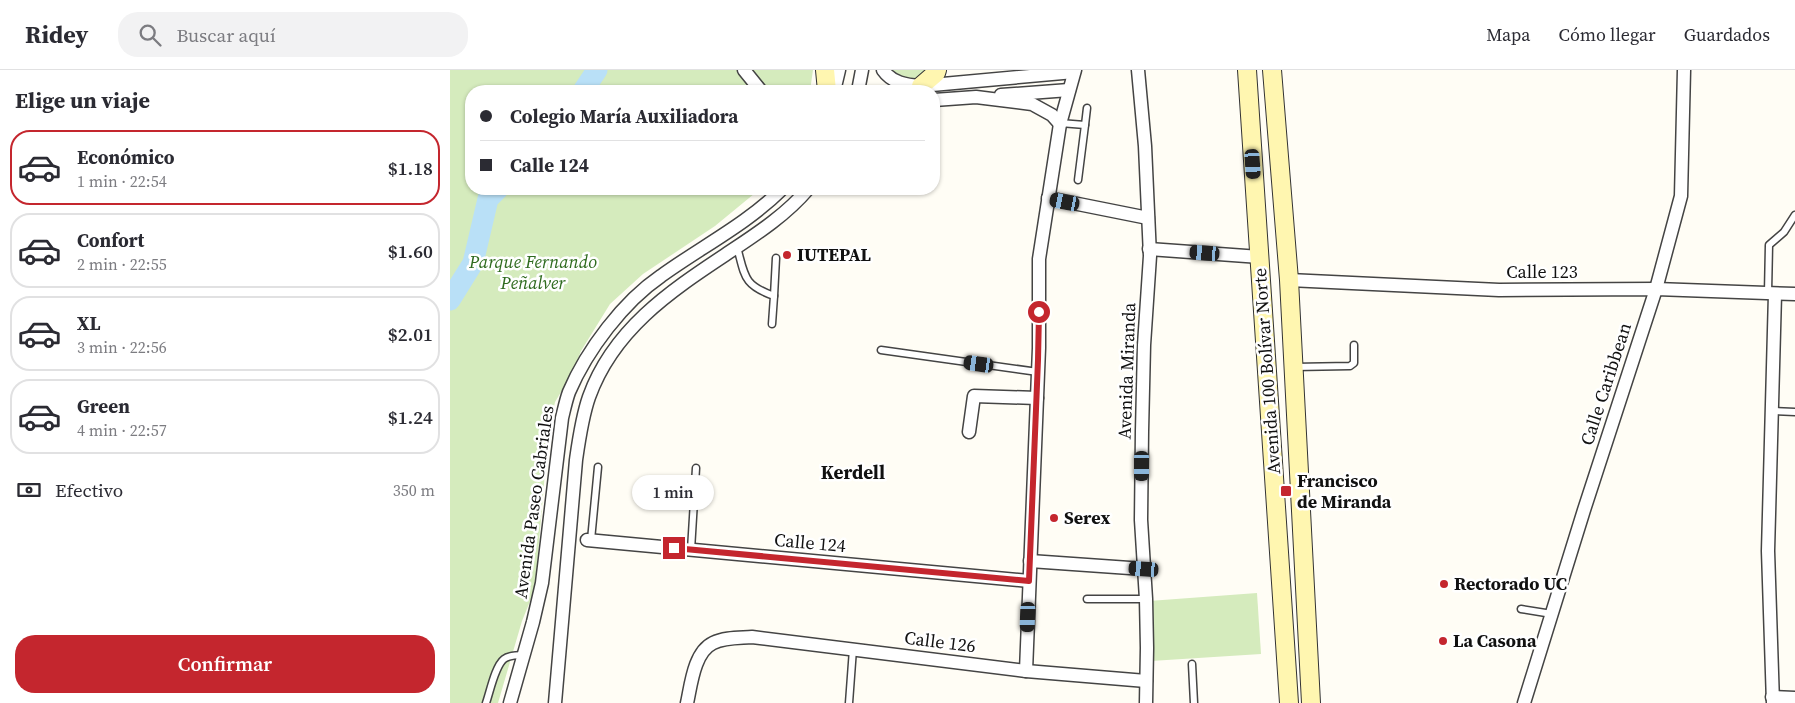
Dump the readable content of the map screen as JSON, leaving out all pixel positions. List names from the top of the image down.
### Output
{
  "streets": {
    "main road": ["Avenida 100 Bolívar Norte"],
    "street": [
      "Calle 123",
      "Avenida Miranda",
      "Calle Caribbean",
      "Avenida Paseo Cabriales",
      "Calle 124",
      "Calle 126"
    ]
  },
  "crossings": [
    ["Calle 123", "Avenida 100 Bolívar Norte"],
    ["Calle 123", "Calle Caribbean"],
    ["Avenida Miranda", "Calle 126"]
  ],
  "districts": ["Kerdell"],
  "parks": ["Parque Fernando Peñalver"],
  "places": {
    "other": [
      "IUTEPAL",
      "Serex",
      "Rectorado UC",
      "La Casona"
    ],
    "transit": ["Francisco de Miranda"]
  },
  "page": {
    "header": "Ridey",
    "search": "Buscar aquí",
    "nav": ["Mapa", "Cómo llegar", "Guardados"],
    "heading": "Elige un viaje",
    "banner": ["Colegio María Auxiliadora", "Calle 124"],
    "list": [
      {
        "name": "Económico",
        "note": "1 min · 22:54",
        "value": "$1.18"
      },
      {
        "name": "Confort",
        "note": "2 min · 22:55",
        "value": "$1.60"
      },
      {
        "name": "XL",
        "note": "3 min · 22:56",
        "value": "$2.01"
      },
      {
        "name": "Green",
        "note": "4 min · 22:57",
        "value": "$1.24"
      }
    ],
    "pay": ["Efectivo", "350 m"],
    "bubble": "1 min",
    "buttons": "Confirmar"
  }
}
